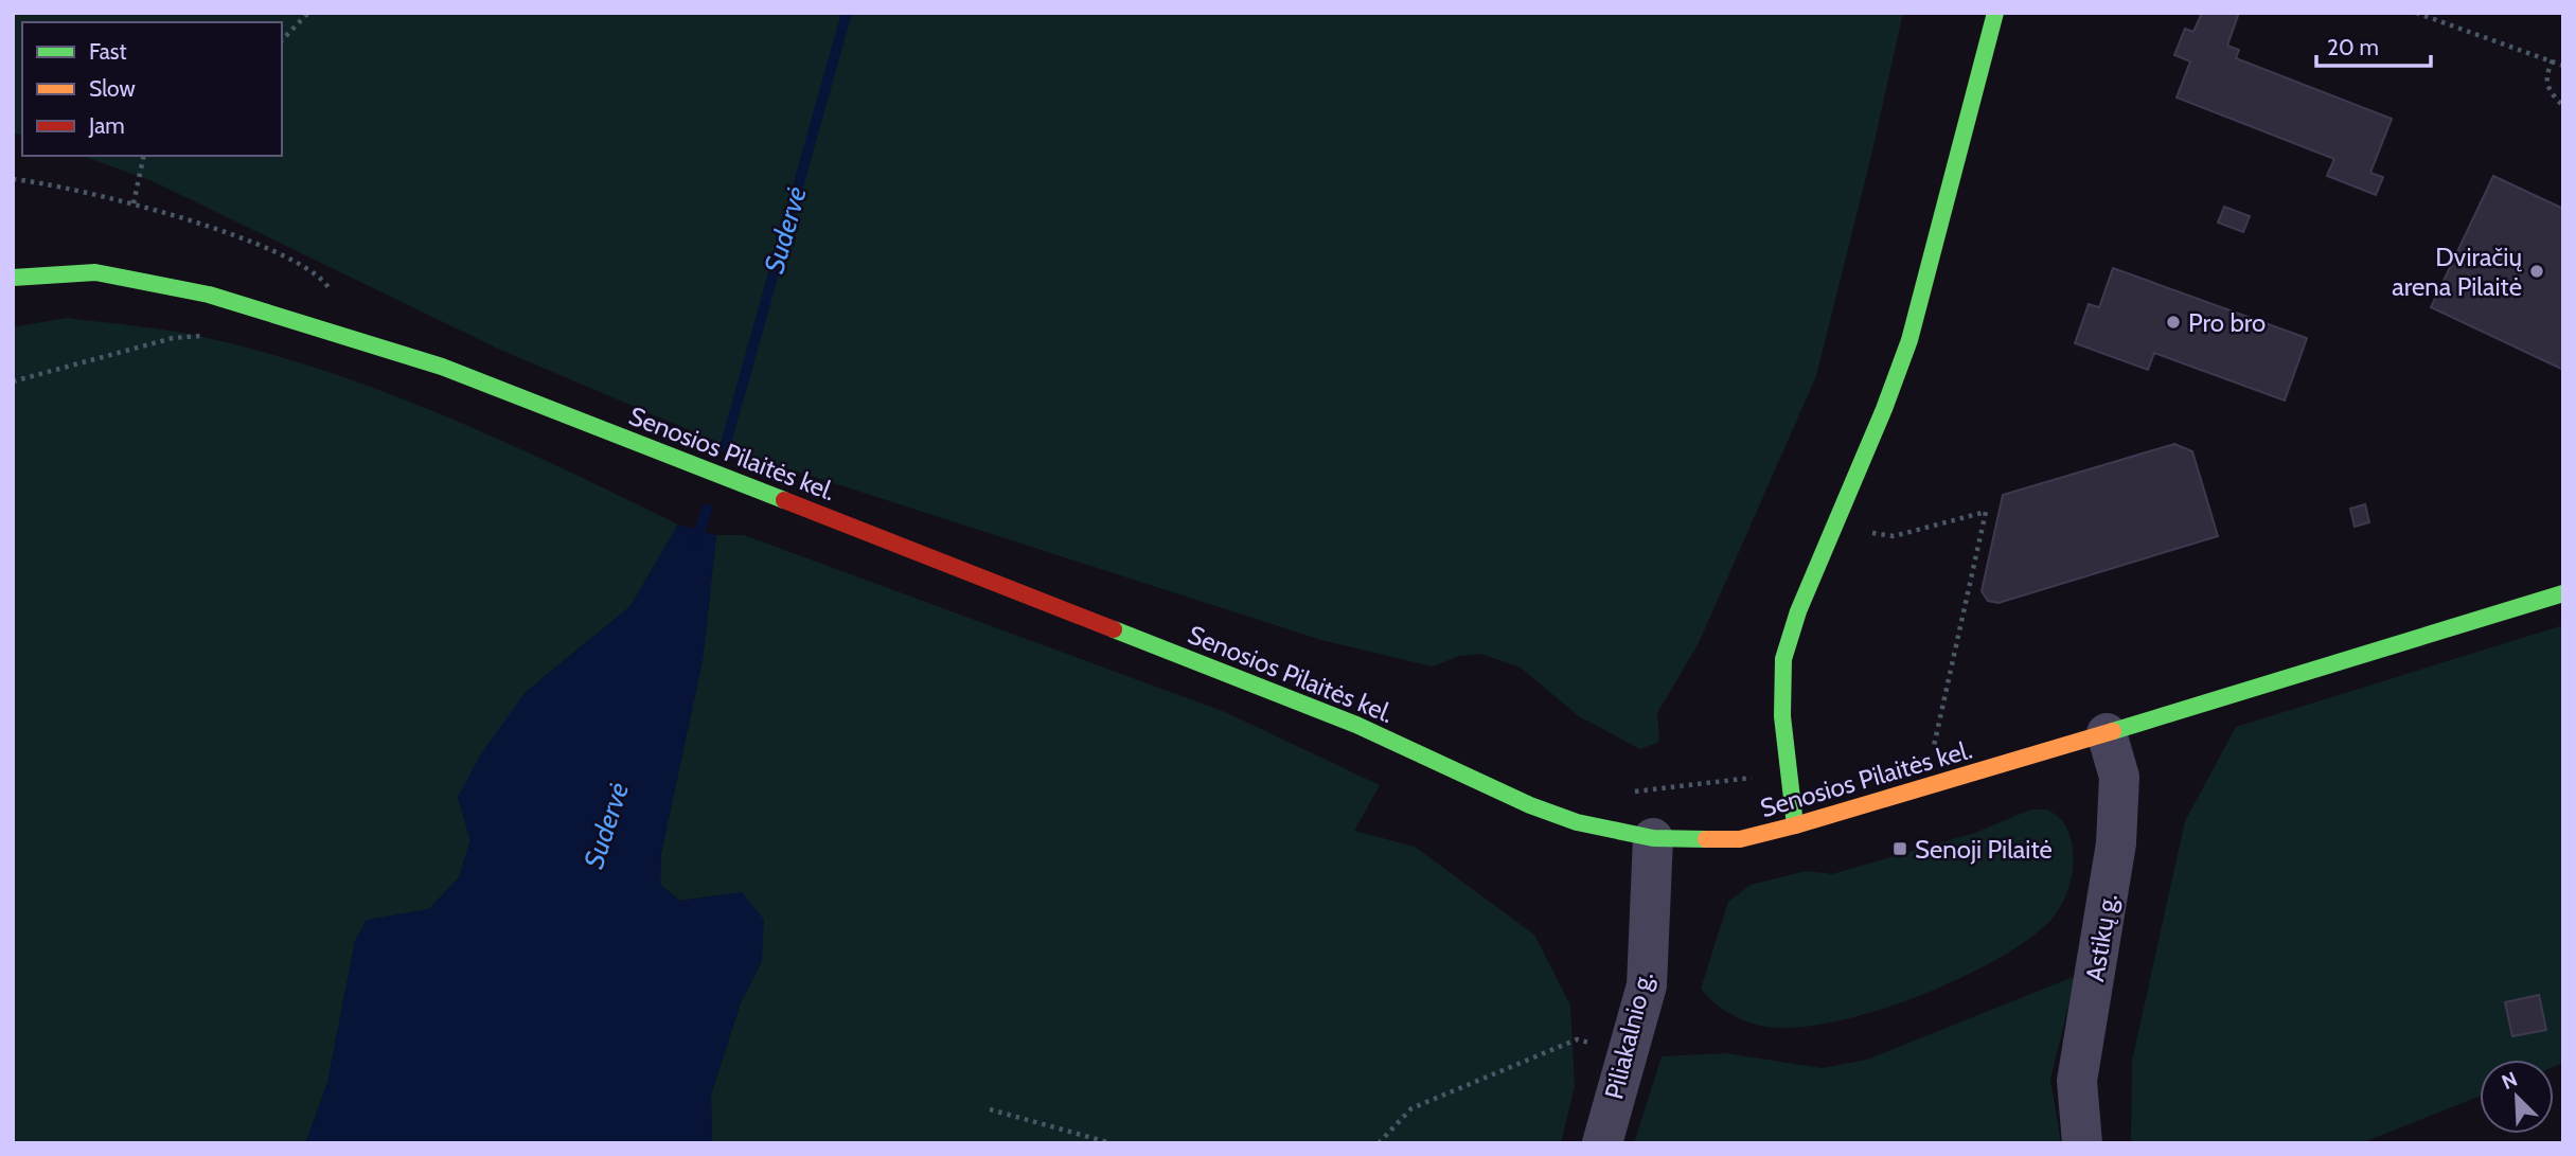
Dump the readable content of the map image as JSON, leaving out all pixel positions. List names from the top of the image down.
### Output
{
  "streets": {
    "street": ["Senosios Pilaitės kel.", "Astikų g.", "Piliakalnio g."]
  },
  "crossings": [
    ["Senosios Pilaitės kel.", "Astikų g."],
    ["Senosios Pilaitės kel.", "Piliakalnio g."]
  ],
  "water": ["Sudervė"],
  "places": {
    "other": ["Dviračių arena Pilaitė", "Pro bro"],
    "transit": ["Senoji Pilaitė"]
  },
  "legend": ["Fast", "Slow", "Jam"],
  "scale_bar": "20 m",
  "north": "top left"
}
